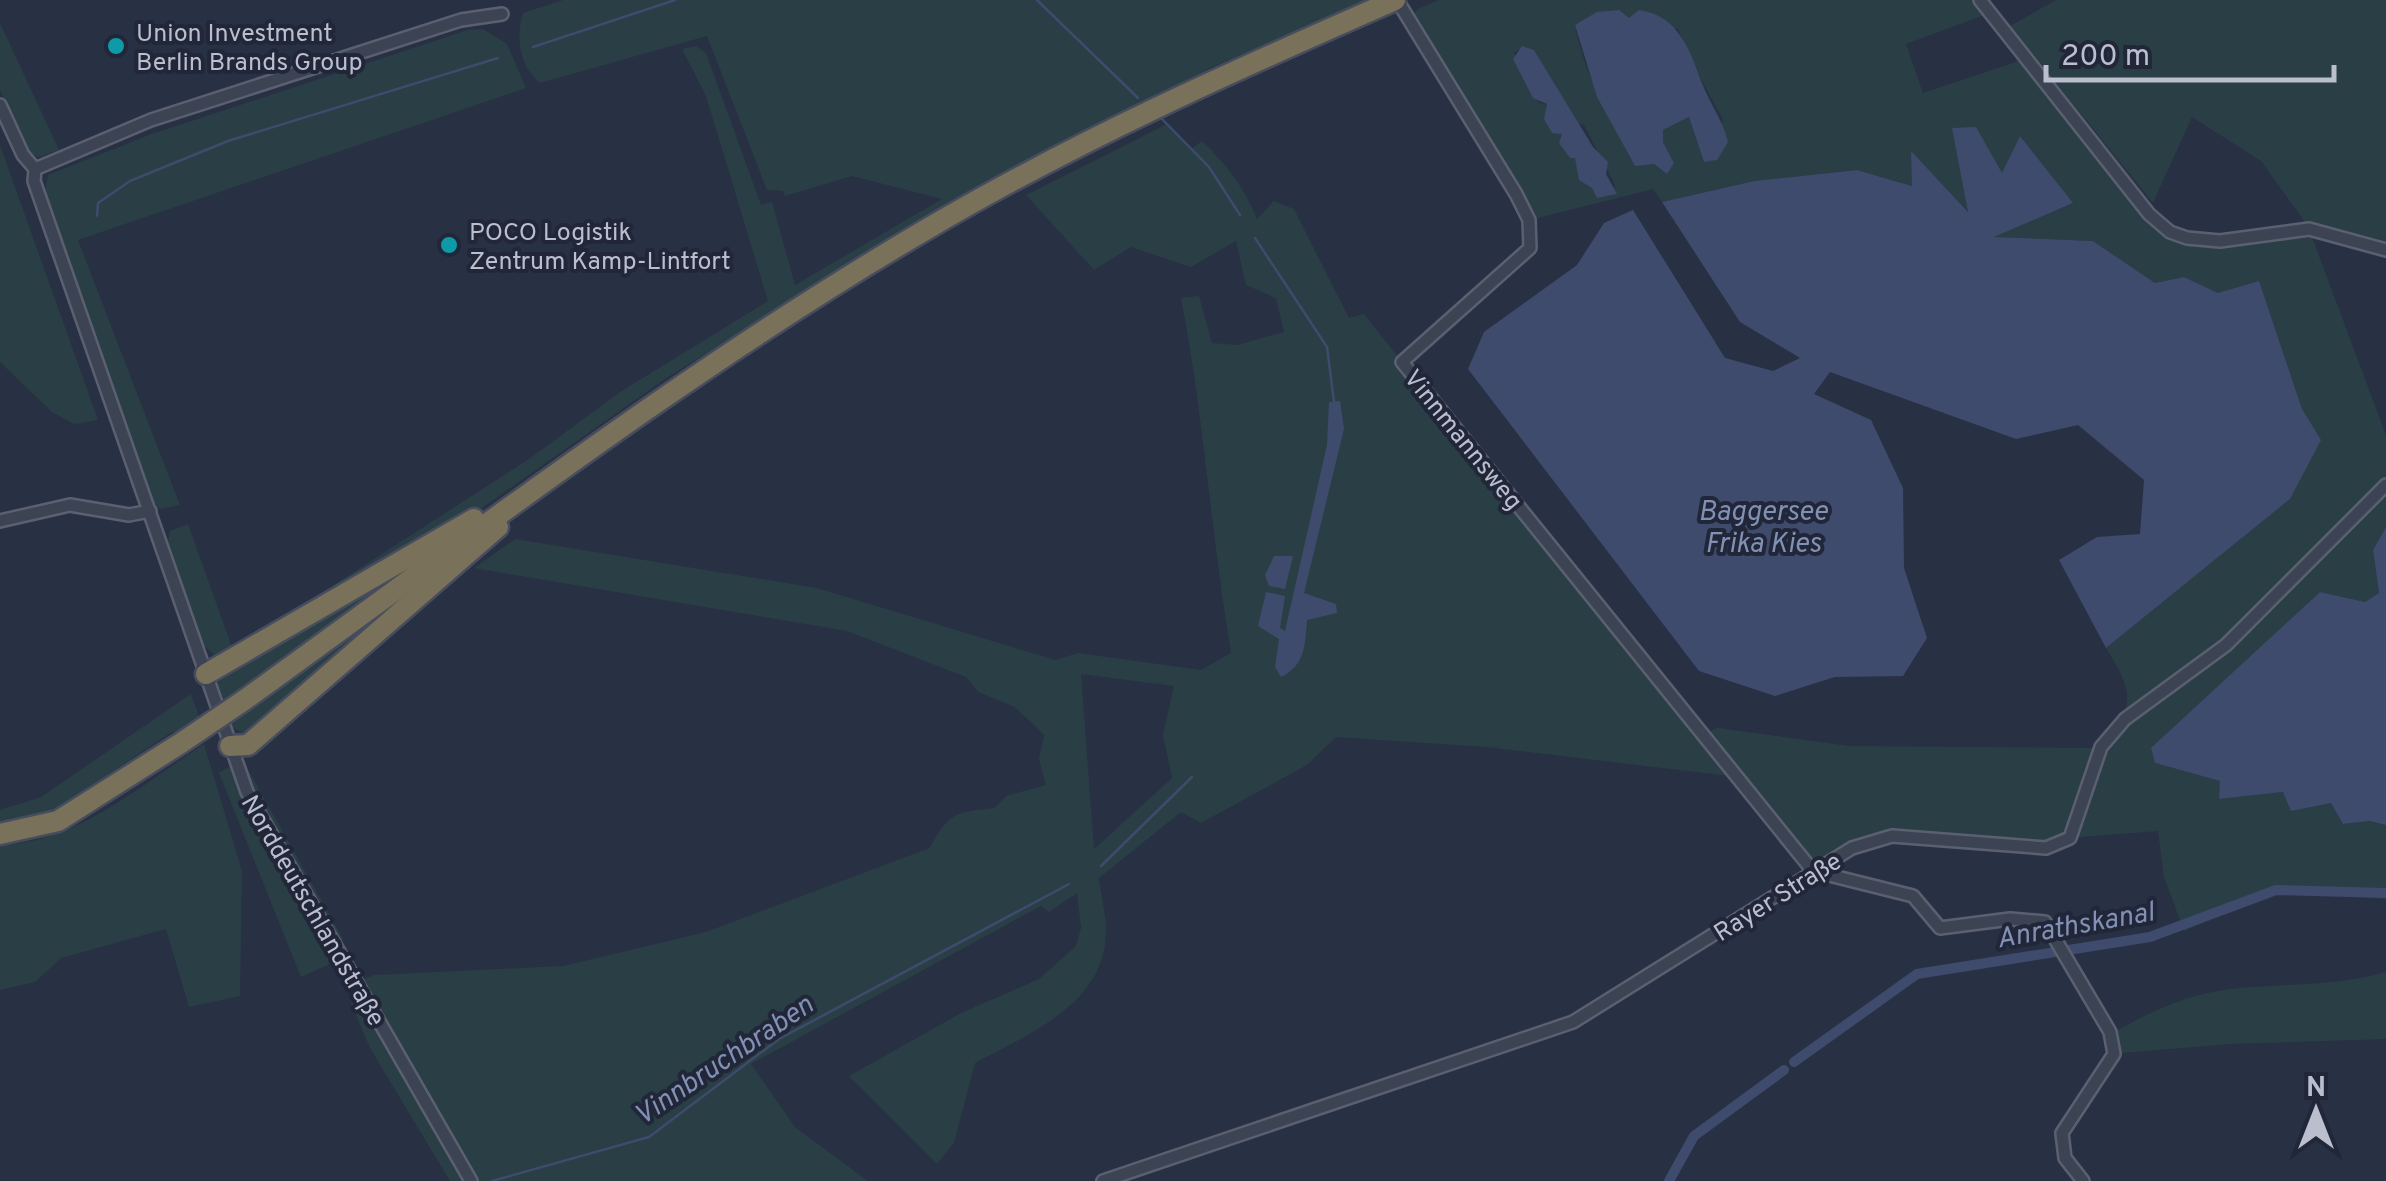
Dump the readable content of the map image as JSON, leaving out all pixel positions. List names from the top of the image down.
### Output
{
  "streets": {
    "street": ["Vinnmannsweg", "Rayer Straße", "Norddeutschlandstraße"]
  },
  "crossings": [
    ["Vinnmannsweg", "Rayer Straße"]
  ],
  "water": ["Baggersee Frika Kies", "Anrathskanal", "Vinnbruchbraben"],
  "places": ["Union Investment Berlin Brands Group", "POCO Logistik Zentrum Kamp-Lintfort"],
  "scale_bar": "200 m",
  "north": "top"
}
